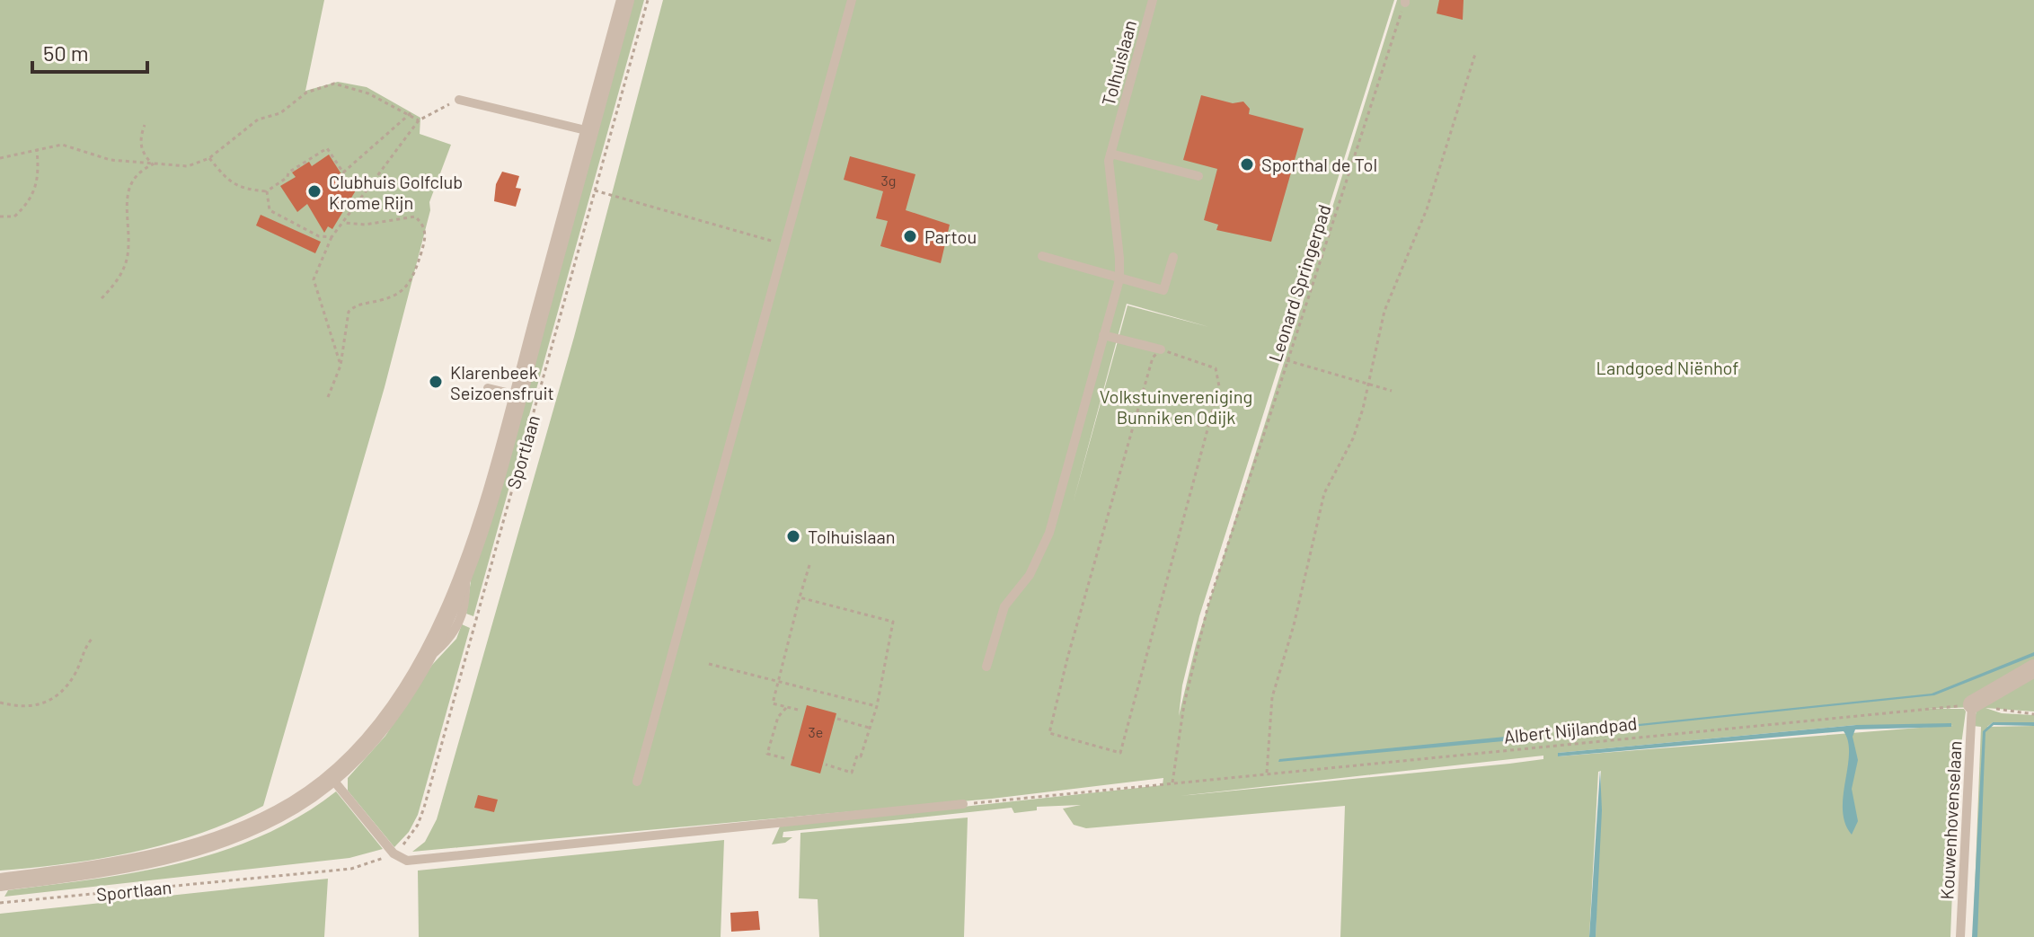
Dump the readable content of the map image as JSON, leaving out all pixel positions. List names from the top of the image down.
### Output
{
  "streets": {
    "street": ["Sportlaan"],
    "lane": ["Tolhuislaan", "Kouwenhovenselaan"],
    "path": ["Leonard Springerpad", "Albert Nijlandpad"]
  },
  "crossings": [
    ["Leonard Springerpad", "Albert Nijlandpad"],
    ["Albert Nijlandpad", "Kouwenhovenselaan"]
  ],
  "parks": ["Landgoed Niënhof", "Volkstuinvereniging Bunnik en Odijk"],
  "places": [
    "Sporthal de Tol",
    "Clubhuis Golfclub Krome Rijn",
    "Partou",
    "Klarenbeek Seizoensfruit",
    "Tolhuislaan"
  ],
  "house_numbers": ["3g", "3e"],
  "scale_bar": "50 m"
}
